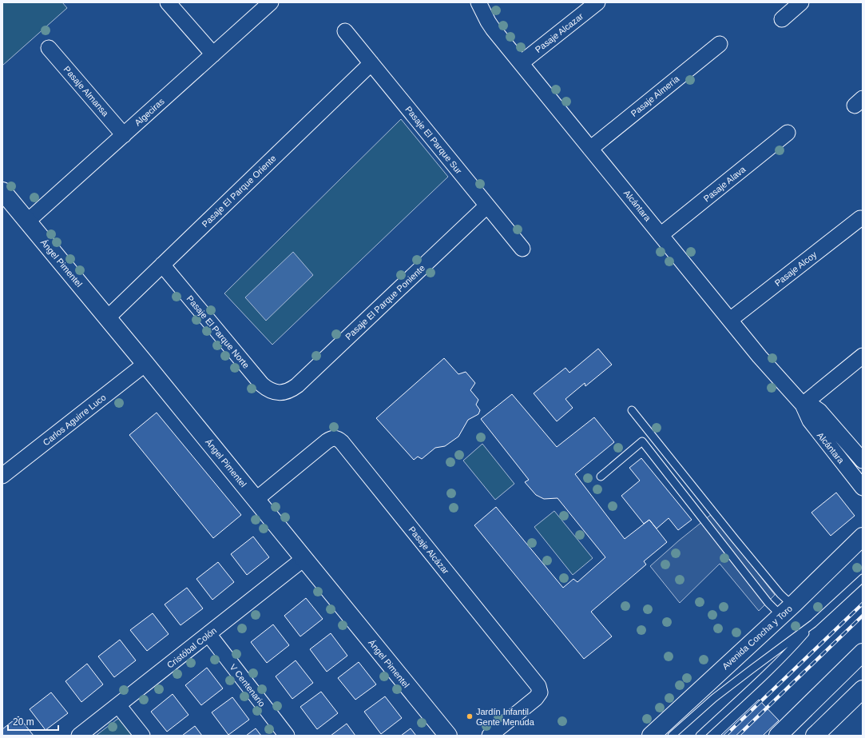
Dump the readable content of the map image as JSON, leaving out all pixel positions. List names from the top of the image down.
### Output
{
  "streets": {
    "street": [
      "Pasaje Alcazar",
      "Pasaje Almansa",
      "Pasaje Almería",
      "Algeciras",
      "Pasaje El Parque Sur",
      "Pasaje Alava",
      "Pasaje El Parque Oriente",
      "Alcántara",
      "Ángel Pimentel",
      "Pasaje Alcoy",
      "Pasaje El Parque Poniente",
      "Pasaje El Parque Norte",
      "Carlos Aguirre Luco",
      "Pasaje Alcázar",
      "Avenida Concha y Toro",
      "Cristóbal Colón",
      "V Centenario"
    ]
  },
  "crossings": [
    ["Pasaje Alcazar", "Alcántara"],
    ["Pasaje Almansa", "Algeciras"],
    ["Pasaje Almería", "Alcántara"],
    ["Algeciras", "Ángel Pimentel"],
    ["Pasaje El Parque Sur", "Pasaje El Parque Oriente"],
    ["Pasaje El Parque Sur", "Pasaje El Parque Poniente"],
    ["Pasaje Alava", "Alcántara"],
    ["Pasaje El Parque Oriente", "Ángel Pimentel"],
    ["Pasaje El Parque Oriente", "Pasaje El Parque Norte"],
    ["Alcántara", "Pasaje Alcoy"],
    ["Ángel Pimentel", "Carlos Aguirre Luco"],
    ["Ángel Pimentel", "Pasaje Alcázar"],
    ["Ángel Pimentel", "Cristóbal Colón"],
    ["Pasaje El Parque Poniente", "Pasaje El Parque Norte"],
    ["Cristóbal Colón", "V Centenario"]
  ],
  "places": ["Jardín Infantil Gente Menuda"],
  "scale_bar": "20 m"
}
